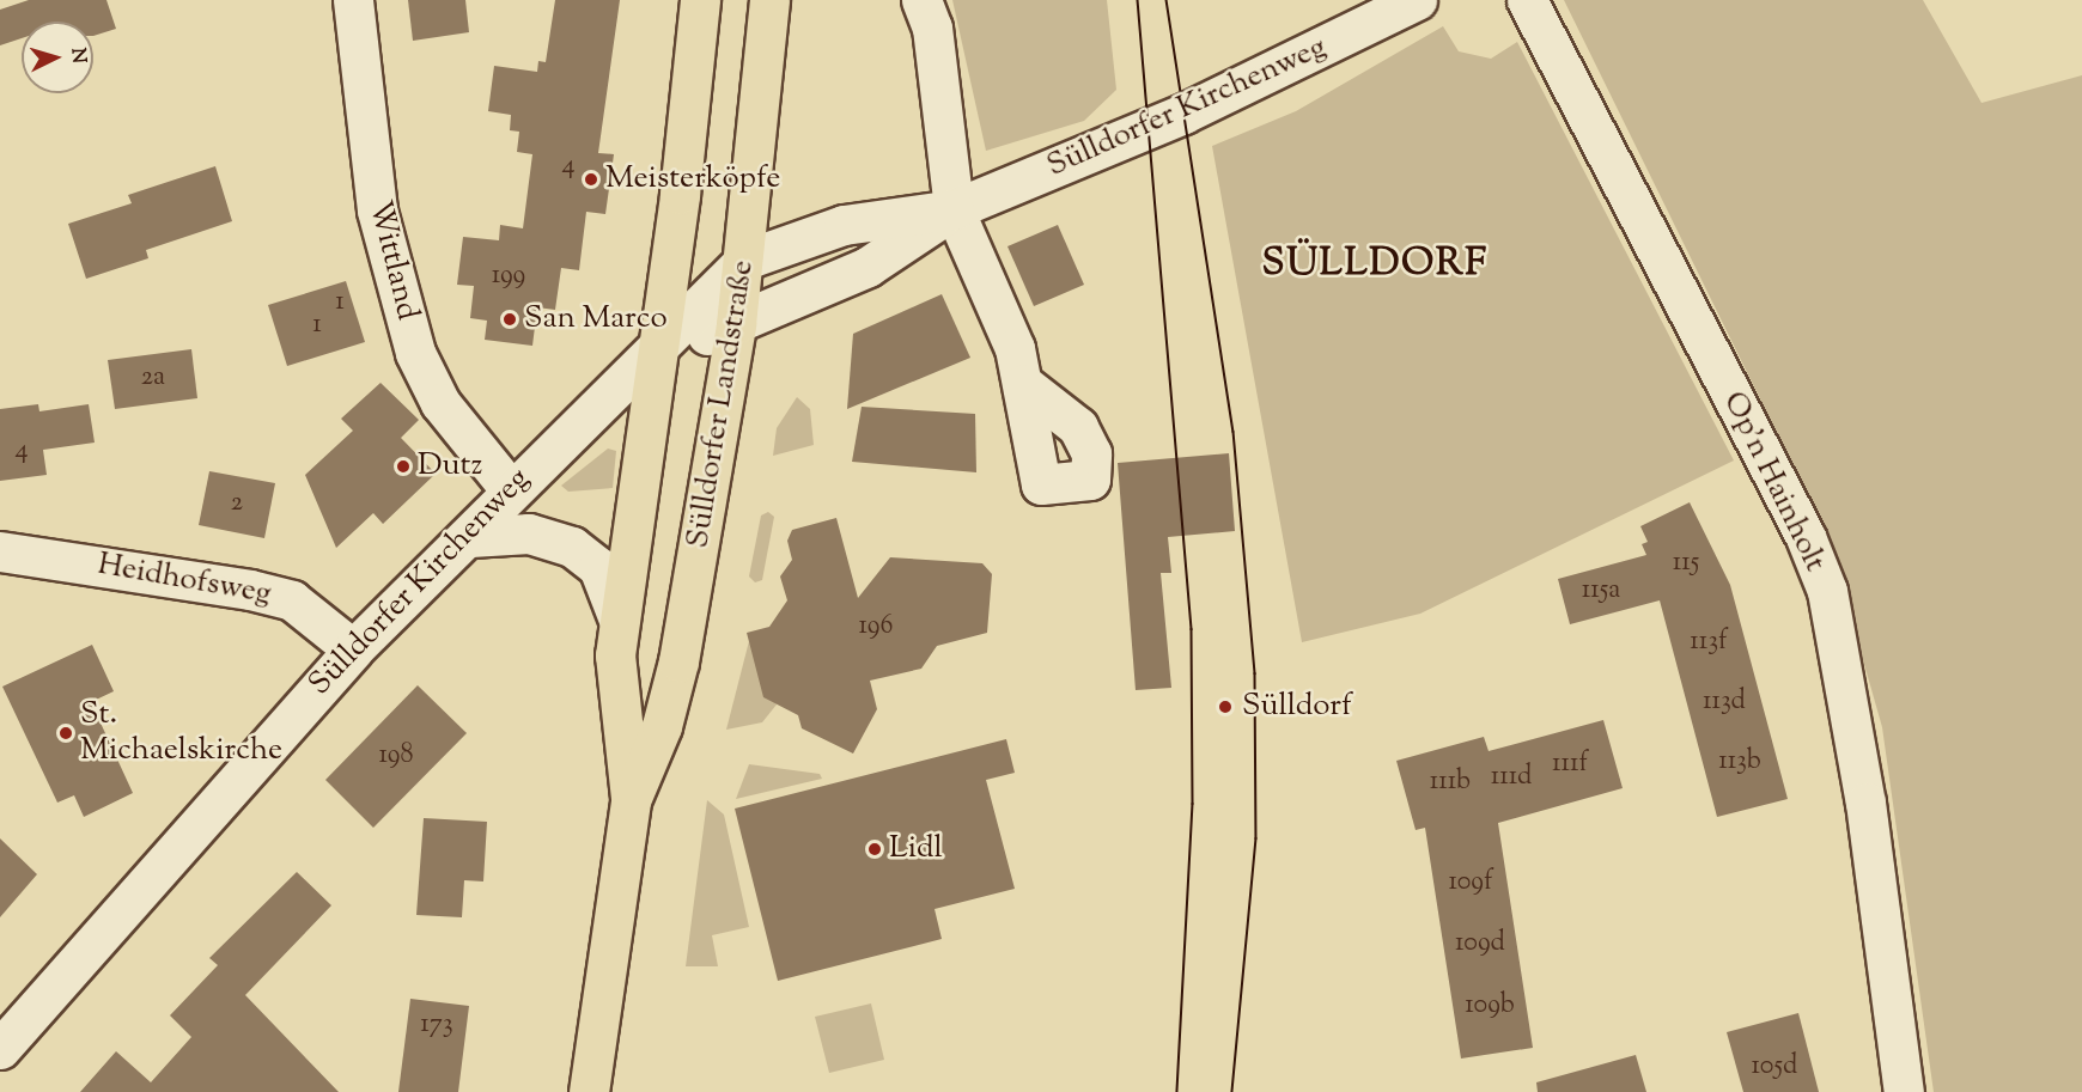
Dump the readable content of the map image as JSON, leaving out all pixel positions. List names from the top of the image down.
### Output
{
  "streets": {
    "main road": ["Sülldorfer Landstraße"],
    "street": [
      "Sülldorfer Kirchenweg",
      "Wittland",
      "Op'n Hainholt",
      "Heidhofsweg"
    ]
  },
  "crossings": [
    ["Sülldorfer Kirchenweg", "Wittland"],
    ["Sülldorfer Kirchenweg", "Sülldorfer Landstraße"],
    ["Sülldorfer Kirchenweg", "Heidhofsweg"]
  ],
  "districts": ["SÜLLDORF"],
  "places": [
    "Meisterköpfe",
    "San Marco",
    "Dutz",
    "Sülldorf",
    "St. Michaelskirche",
    "Lidl"
  ],
  "house_numbers": [
    "4",
    "199",
    "1",
    "1",
    "2a",
    "4",
    "2",
    "115",
    "115a",
    "196",
    "113f",
    "113d",
    "198",
    "113b",
    "111f",
    "111d",
    "111b",
    "109f",
    "109d",
    "109b",
    "173",
    "105d"
  ],
  "north": "right"
}
